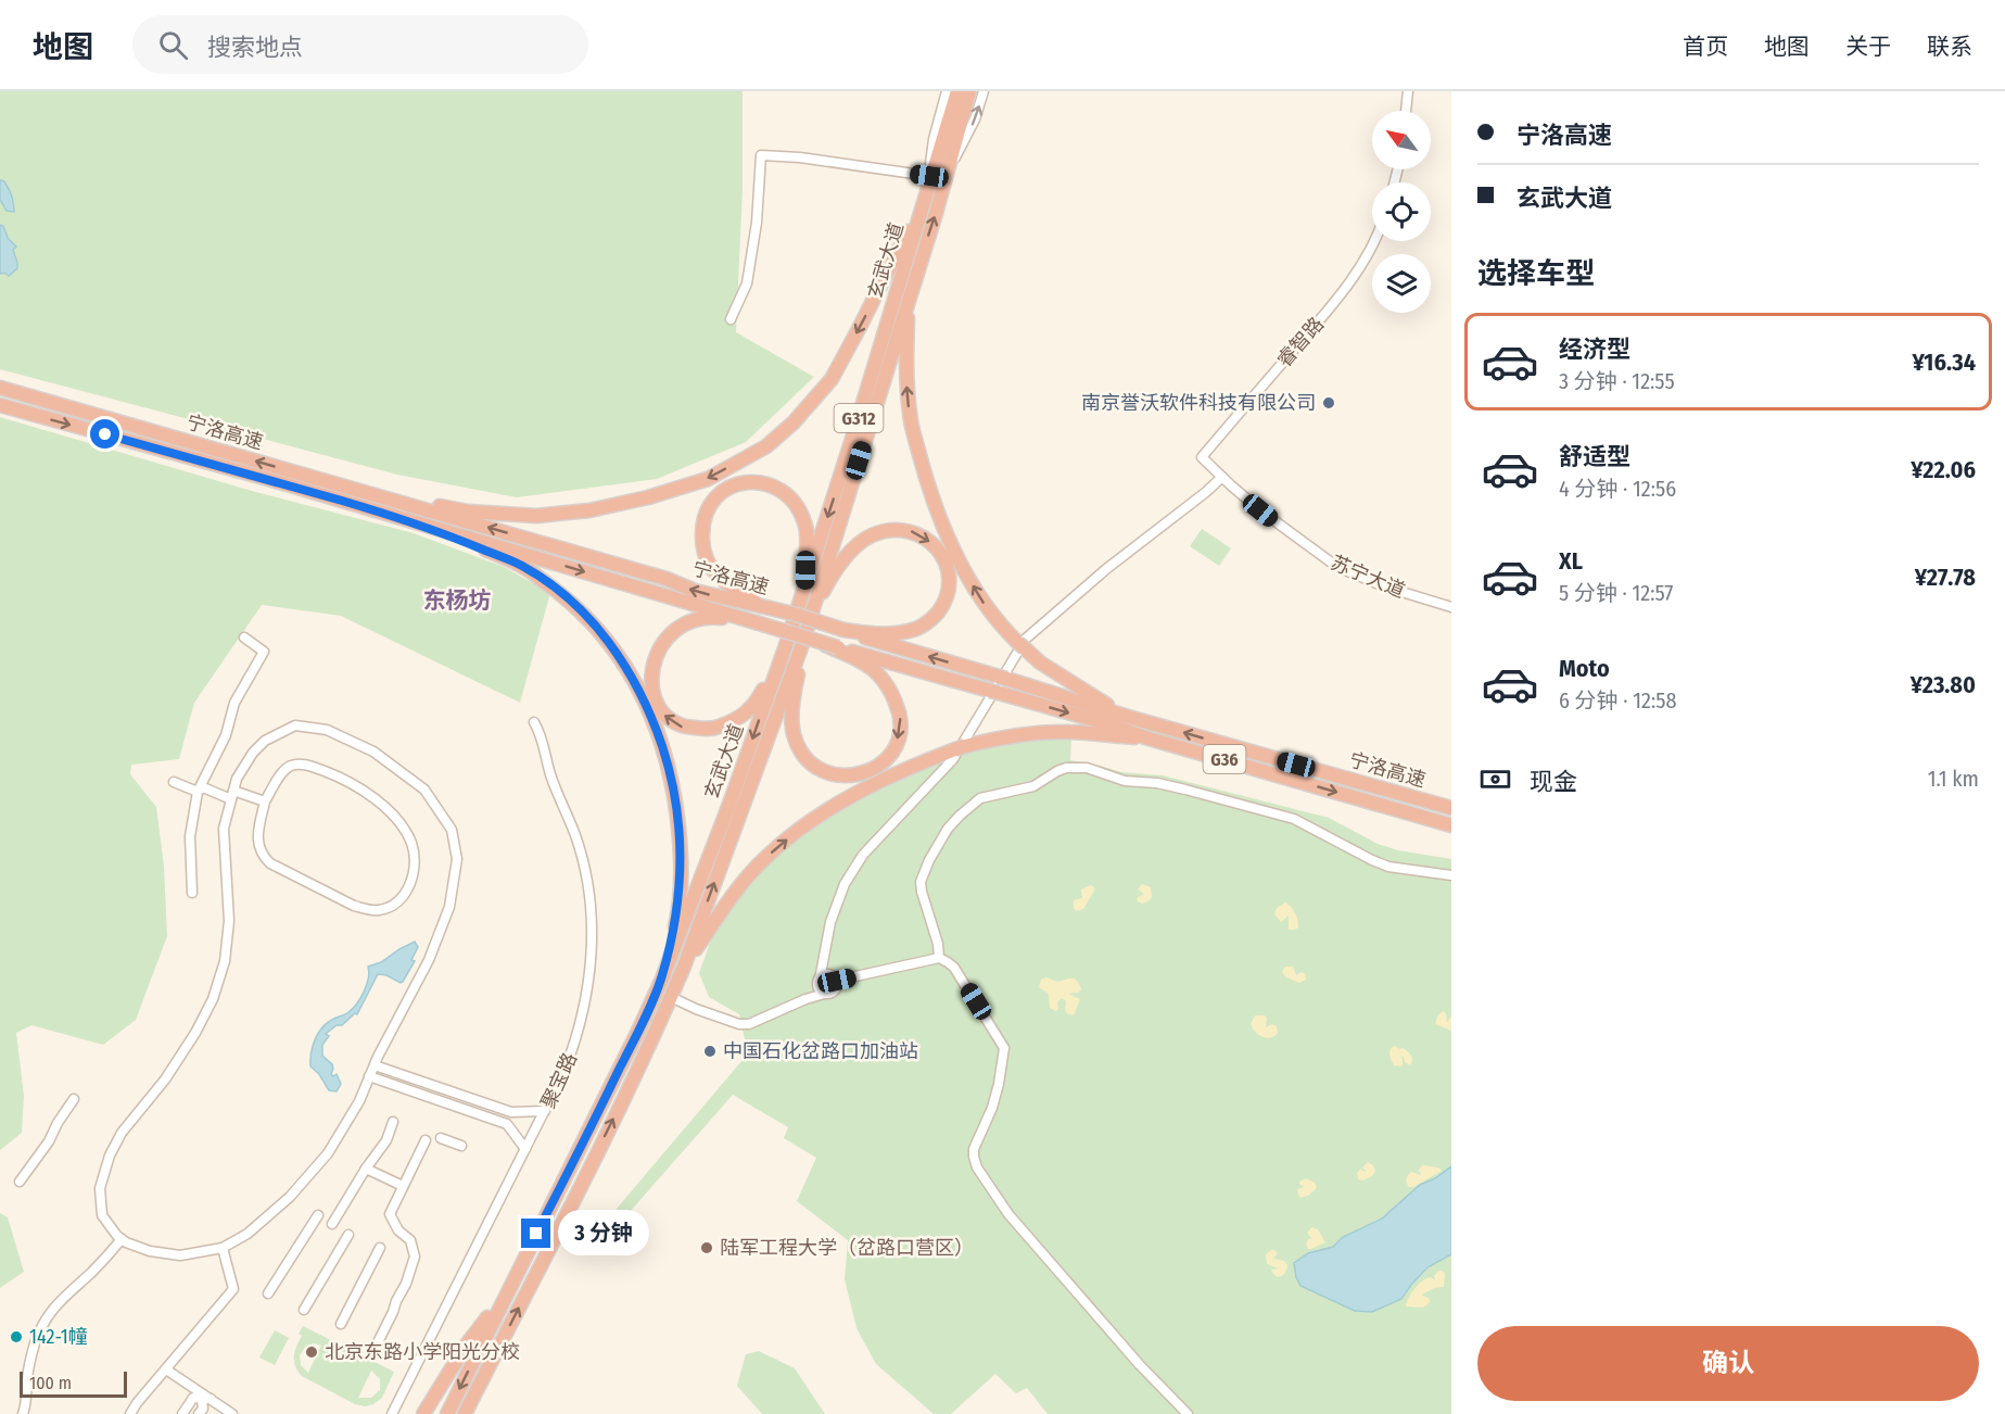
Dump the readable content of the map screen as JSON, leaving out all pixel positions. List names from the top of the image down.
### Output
{
  "streets": {
    "highway": [
      "玄武大道",
      "G312",
      "宁洛高速",
      "G36"
    ],
    "street": ["睿智路", "苏宁大道", "聚宝路"]
  },
  "crossings": [
    ["睿智路", "苏宁大道"]
  ],
  "districts": ["东杨坊"],
  "places": [
    "南京誉沃软件科技有限公司",
    "中国石化岔路口加油站",
    "陆军工程大学（岔路口营区）",
    "142-1幢",
    "北京东路小学阳光分校"
  ],
  "scale_bar": "100 m",
  "north": "top left",
  "page": {
    "header": "地图",
    "search": "搜索地点",
    "nav": [
      "首页",
      "地图",
      "关于",
      "联系"
    ],
    "banner": ["宁洛高速", "玄武大道"],
    "heading": "选择车型",
    "list": [
      {
        "name": "经济型",
        "note": "3 分钟 · 12:55",
        "value": "¥16.34"
      },
      {
        "name": "舒适型",
        "note": "4 分钟 · 12:56",
        "value": "¥22.06"
      },
      {
        "name": "XL",
        "note": "5 分钟 · 12:57",
        "value": "¥27.78"
      },
      {
        "name": "Moto",
        "note": "6 分钟 · 12:58",
        "value": "¥23.80"
      }
    ],
    "pay": ["现金", "1.1 km"],
    "bubble": "3 分钟",
    "buttons": "确认",
    "scale": "100 m"
  }
}
